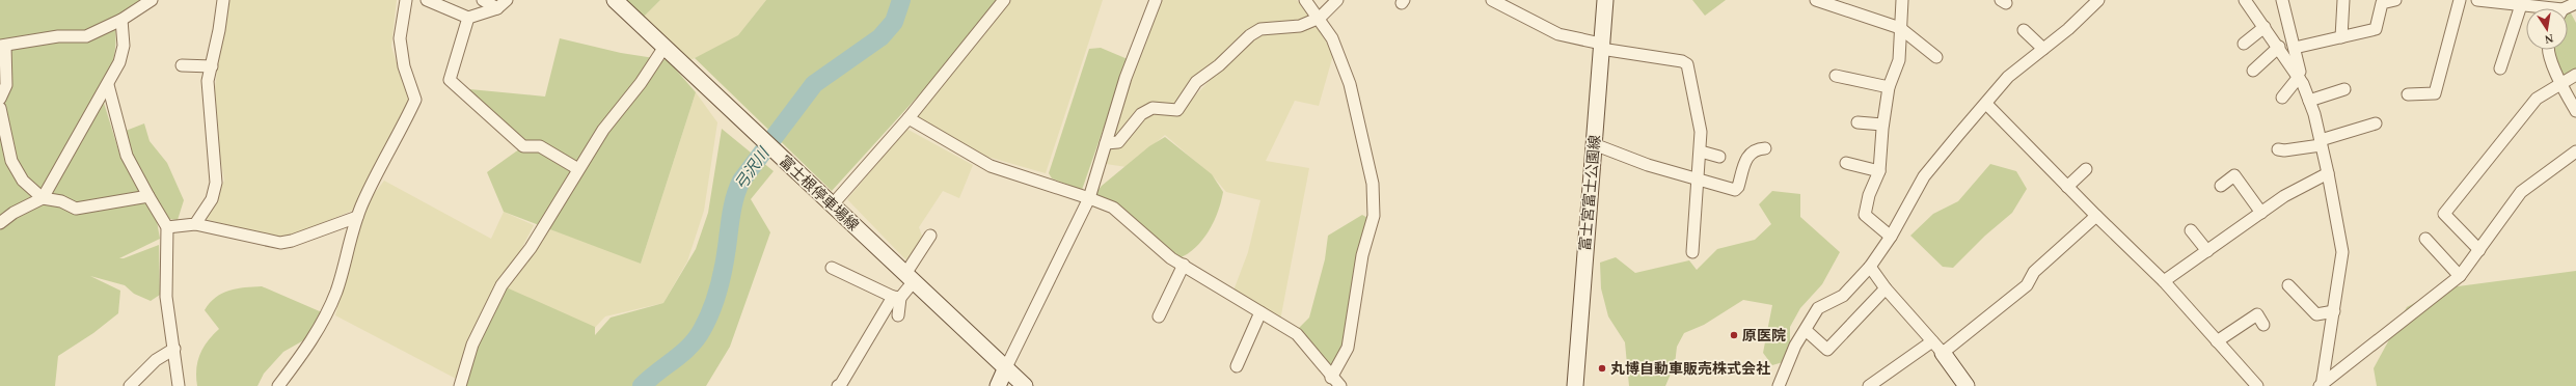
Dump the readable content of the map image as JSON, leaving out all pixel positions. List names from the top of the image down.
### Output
{
  "streets": {
    "main road": ["富士根停車場線", "富士宮富士公園線"]
  },
  "water": ["弓沢川"],
  "places": ["原医院", "丸博自動車販売株式会社"],
  "north": "bottom"
}
